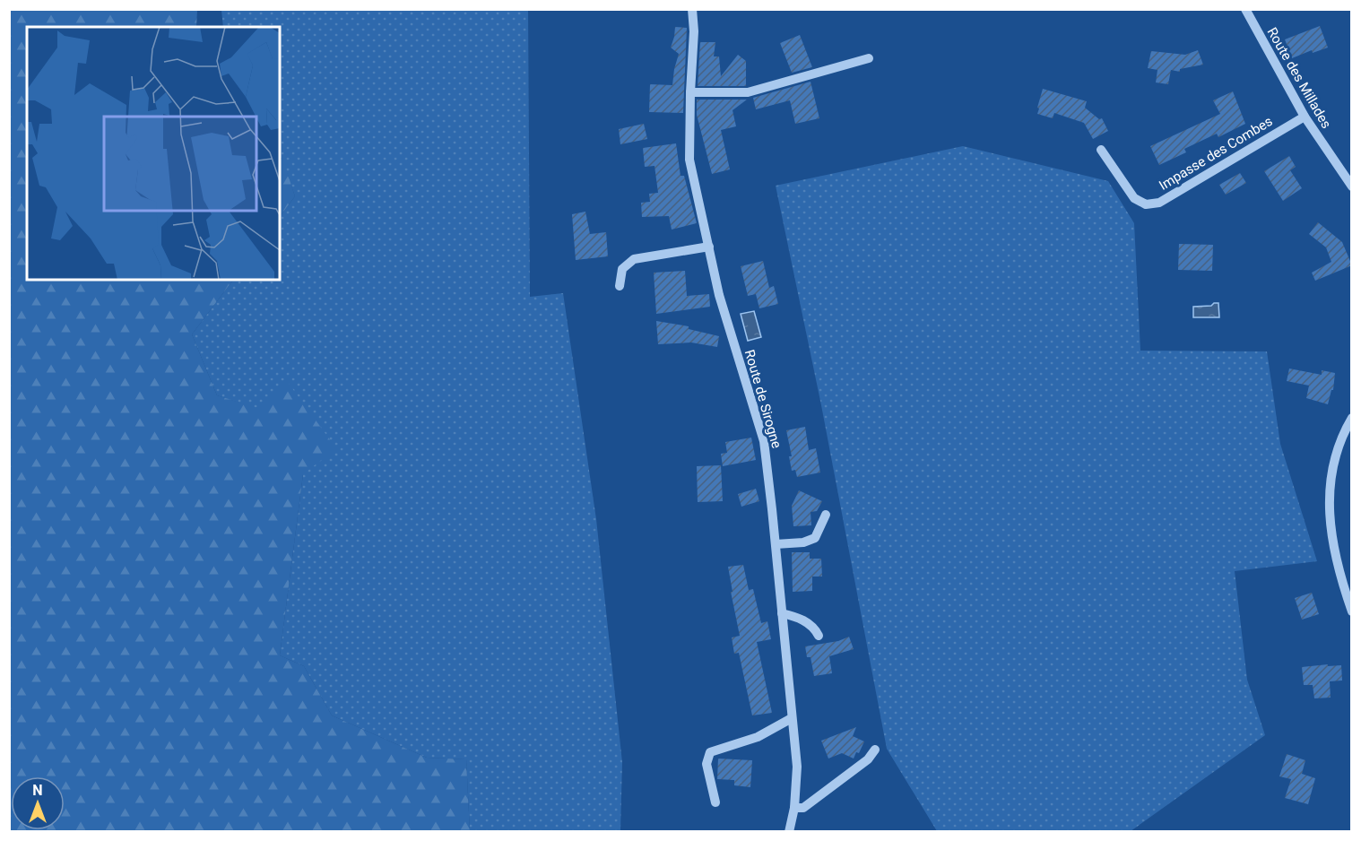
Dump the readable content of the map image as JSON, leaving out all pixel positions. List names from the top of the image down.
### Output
{
  "streets": {
    "street": ["Route des Millades", "Impasse des Combes", "Route de Sirogne"]
  },
  "crossings": [
    ["Route des Millades", "Impasse des Combes"]
  ],
  "north": "top"
}
